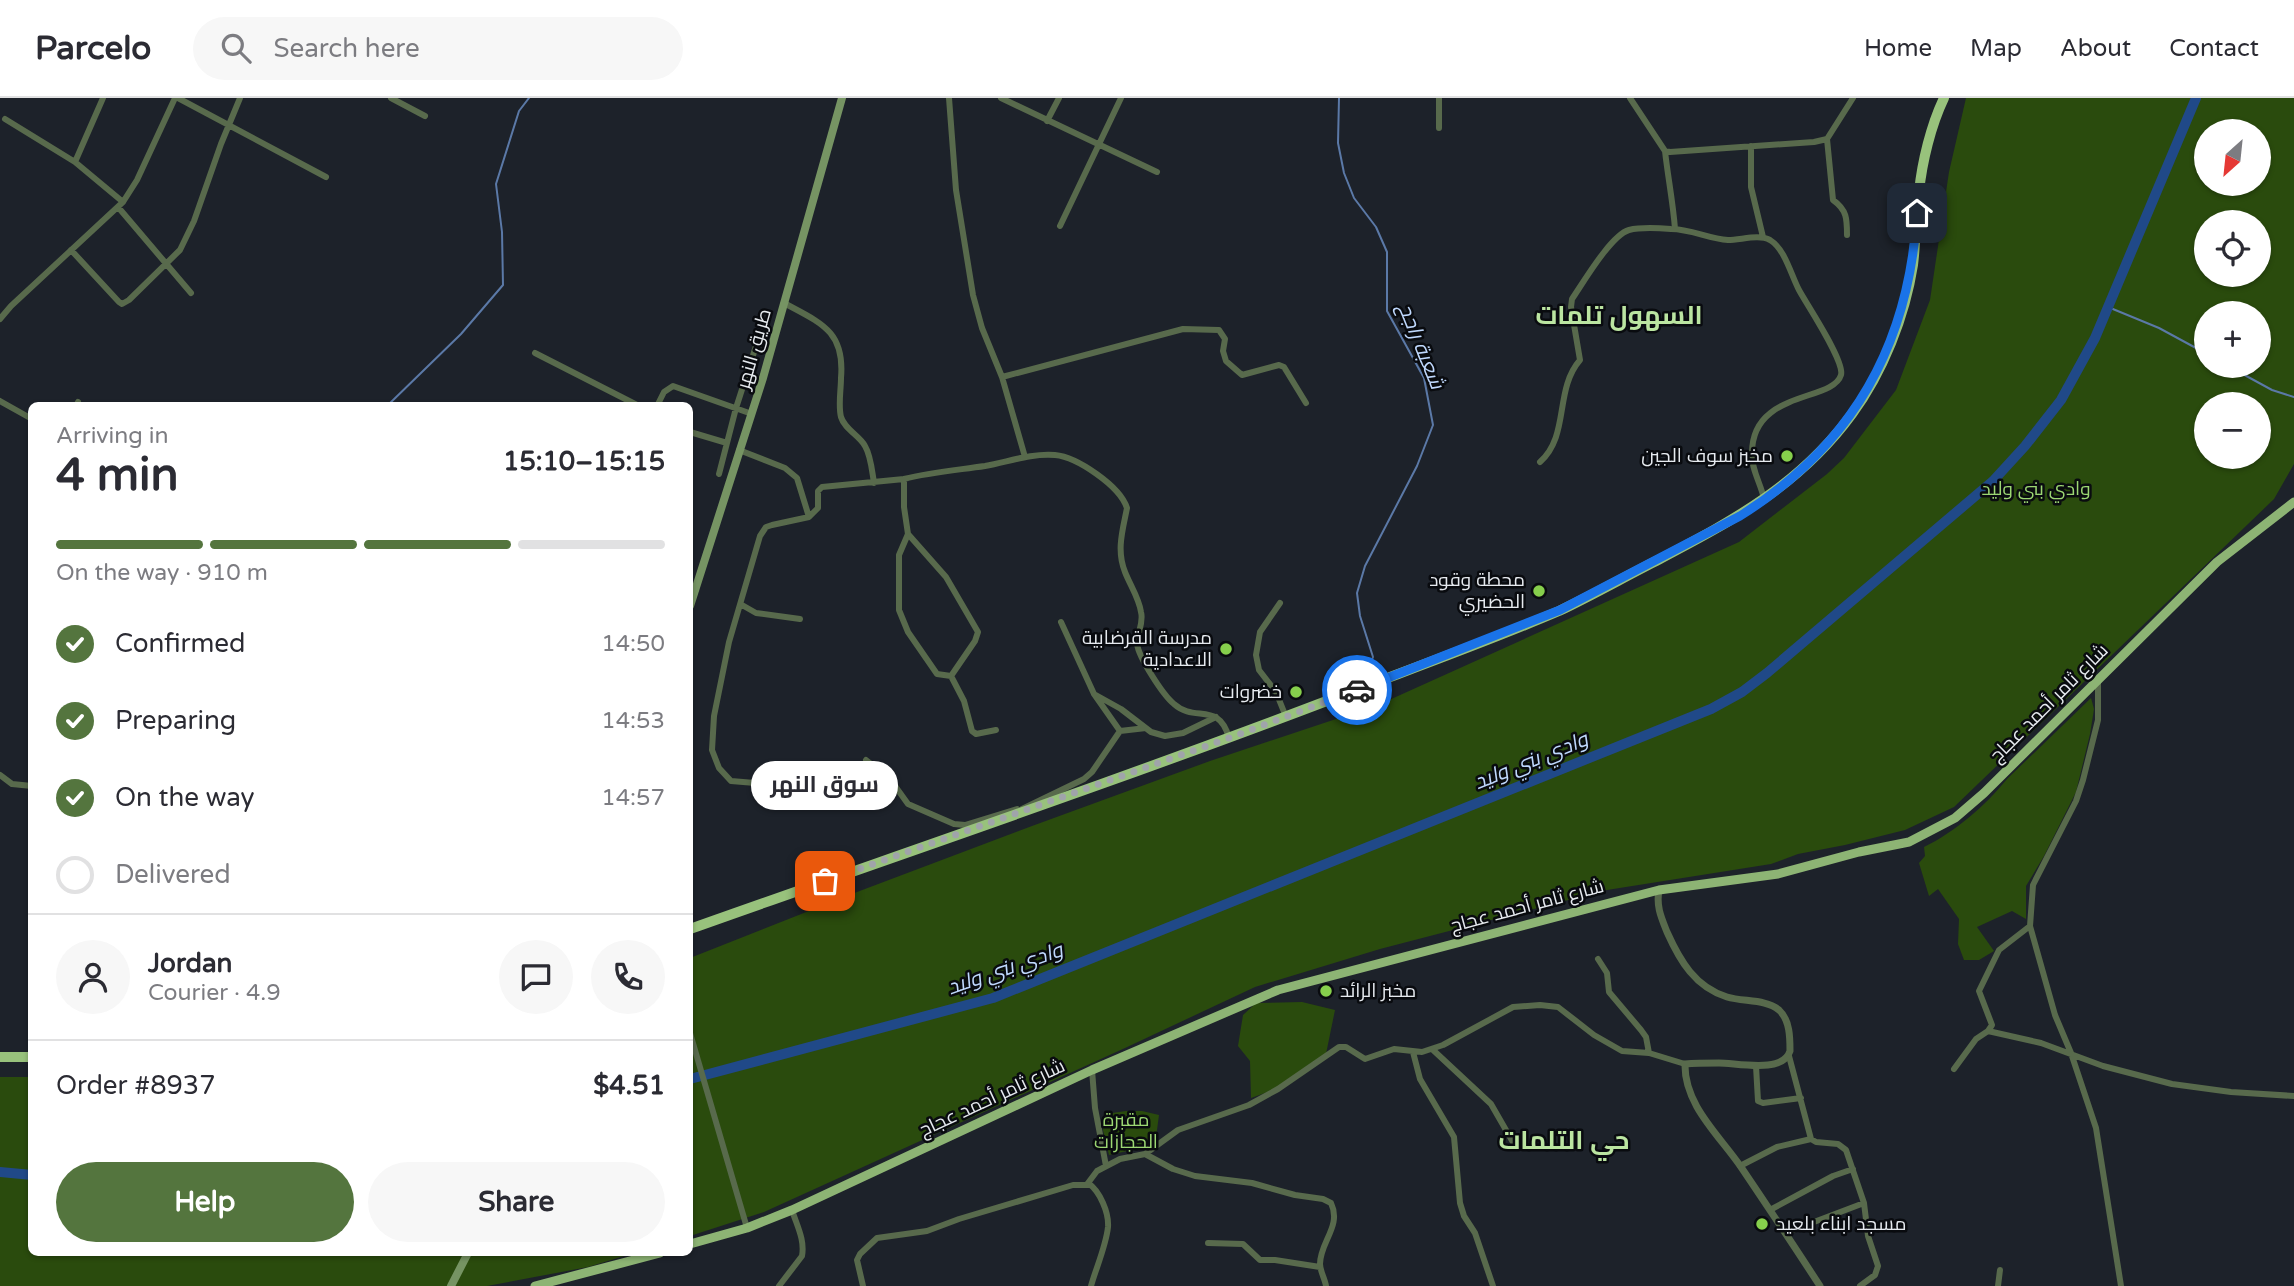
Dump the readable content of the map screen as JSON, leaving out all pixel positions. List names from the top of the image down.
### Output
{
  "streets": {
    "main road": ["طريق النهر", "شارع ثامر أحمد عجاج"]
  },
  "districts": ["السهول تلمات", "حي التلمات"],
  "water": ["شعبة راجح", "وادي بني وليد"],
  "parks": ["وادي بني وليد", "مقبرة الحجازات"],
  "places": [
    "مخبز سوف الجين",
    "محطة وقود الحضيري",
    "مدرسة القرضابية الاعدادية",
    "خضروات",
    "سوق النهر",
    "مخبز الرائد",
    "مسجد ابناء بلعيد"
  ],
  "north": "bottom left",
  "page": {
    "header": "Parcelo",
    "search": "Search here",
    "nav": [
      "Home",
      "Map",
      "About",
      "Contact"
    ],
    "map_buttons": ["+", "−"],
    "heading": ["4 min", "Arriving in", "15:10–15:15"],
    "panel": [
      "Jordan",
      "Courier · 4.9",
      "Order #8937",
      "$4.51"
    ],
    "bar": "On the way · 910 m",
    "list": [
      ["Confirmed", "14:50"],
      ["Preparing", "14:53"],
      ["On the way", "14:57"],
      "Delivered"
    ],
    "bubble": "سوق النهر",
    "buttons": ["Help", "Share"]
  }
}
